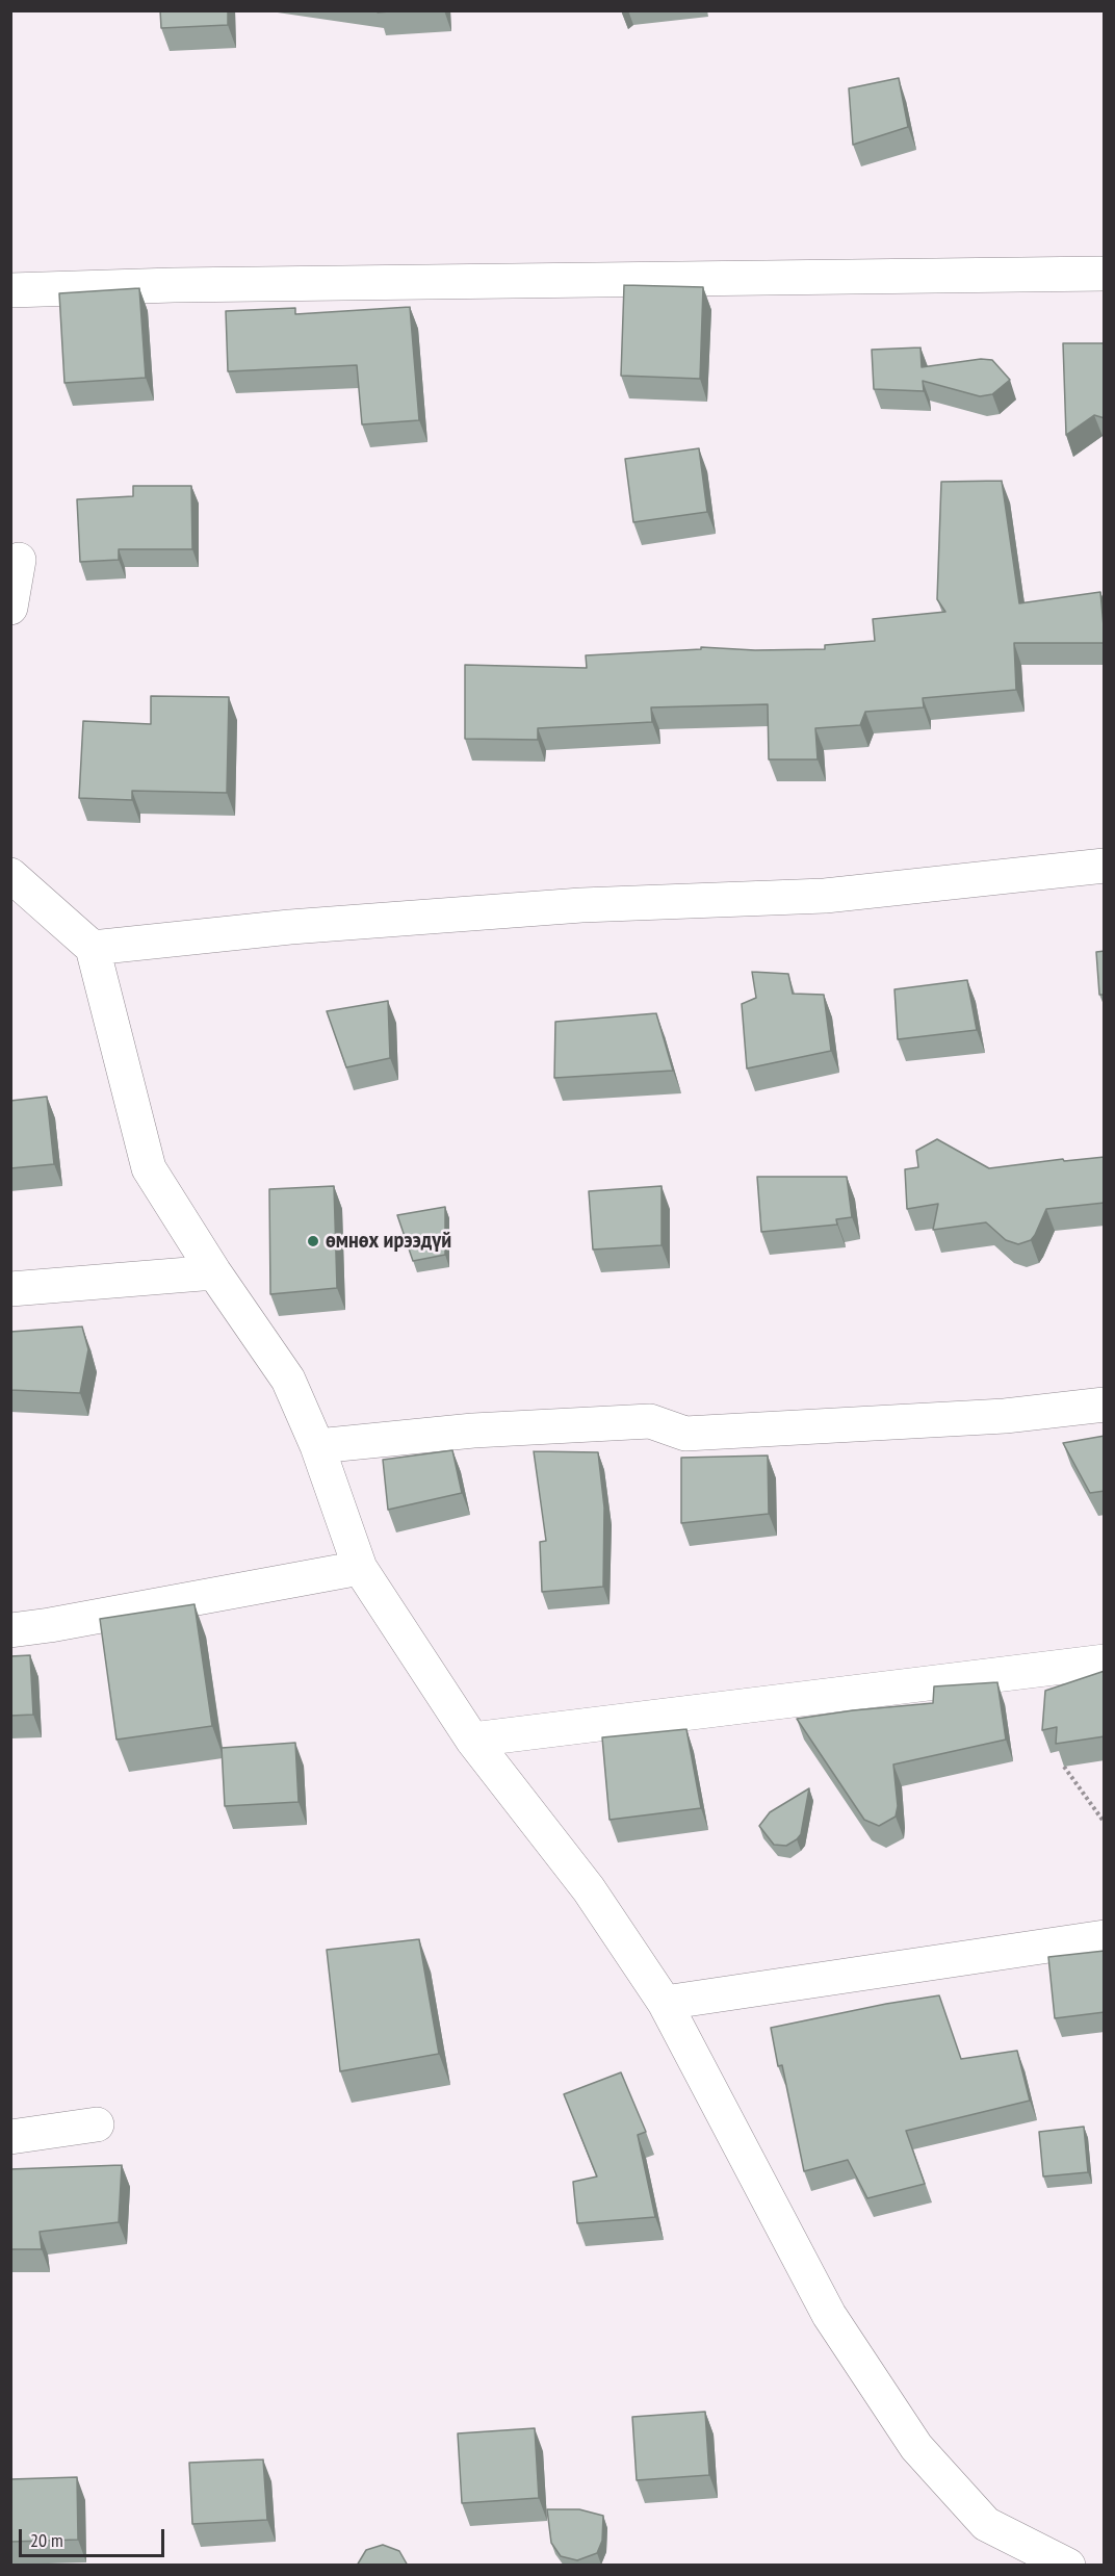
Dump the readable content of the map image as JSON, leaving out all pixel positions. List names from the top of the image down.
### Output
{
  "places": ["өмнөх ирээдүй"],
  "scale_bar": "20 m"
}
